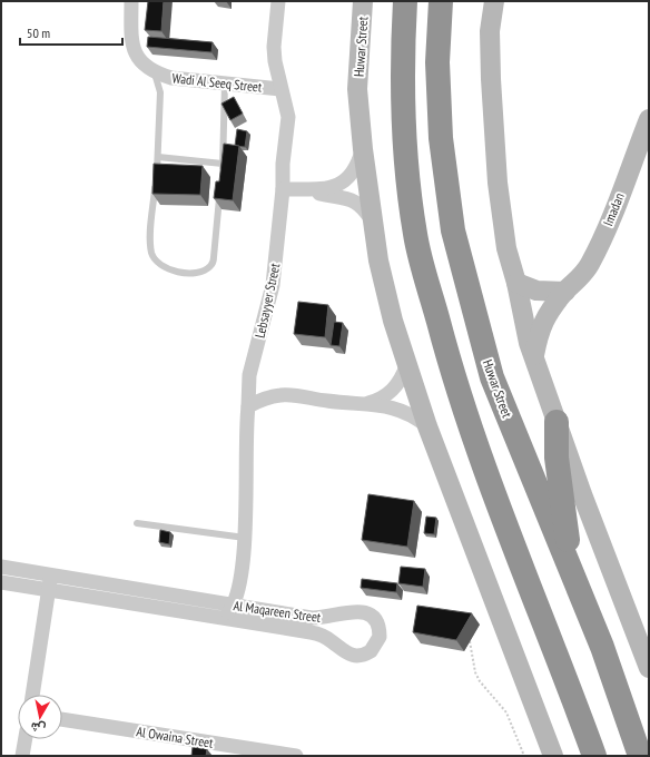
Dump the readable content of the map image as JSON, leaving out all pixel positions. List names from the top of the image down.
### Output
{
  "streets": {
    "highway": ["Huwar Street"],
    "main road": ["Imadan"],
    "street": [
      "Wadi Al Seeq Street",
      "Lebsayyer Street",
      "Al Maqareen Street",
      "Al Owaina Street"
    ]
  },
  "crossings": [
    ["Wadi Al Seeq Street", "Lebsayyer Street"],
    ["Lebsayyer Street", "Al Maqareen Street"]
  ],
  "scale_bar": "50 m",
  "north": "bottom"
}
